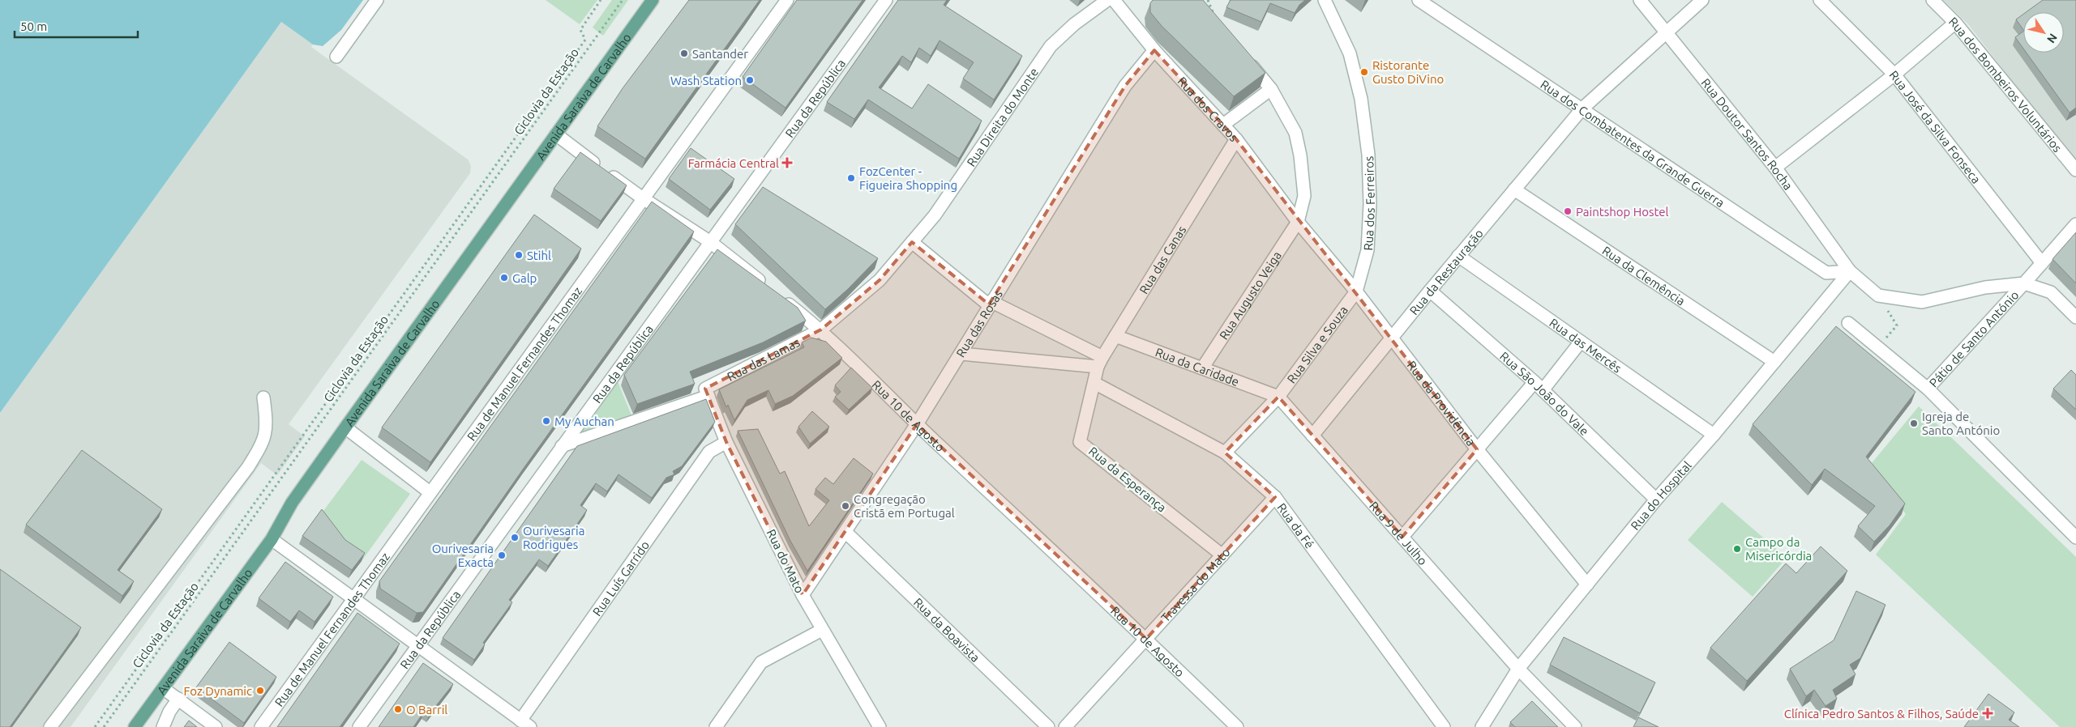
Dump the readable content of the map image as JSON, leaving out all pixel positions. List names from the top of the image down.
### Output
{
  "streets": {
    "main road": ["Avenida Saraiva de Carvalho"],
    "street": [
      "Rua dos Bombeiros Voluntários",
      "Rua da República",
      "Rua dos Cravos",
      "Rua Direita do Monte",
      "Rua José da Silva Fonseca",
      "Rua Doutor Santos Rocha",
      "Rua dos Combatentes da Grande Guerra",
      "Rua dos Ferreiros",
      "Rua das Canas",
      "Rua da Restauração",
      "Rua da Clemência",
      "Rua Augusto Veiga",
      "Rua das Rosas",
      "Pátio de Santo António",
      "Rua Silva e Souza",
      "Rua das Mercês",
      "Rua das Lamas",
      "Rua de Manuel Fernandes Thomaz",
      "Rua da Caridade",
      "Rua São João do Vale",
      "Rua da Providência",
      "Rua 10 de Agosto",
      "Rua da Esperança",
      "Rua do Hospital",
      "Rua da Fé",
      "Rua 9 de Julho",
      "Rua do Mato",
      "Rua Luís Garrido",
      "Travessa do Mato",
      "Rua da Boavista"
    ],
    "path": ["Ciclovia da Estação"]
  },
  "crossings": [
    ["Rua da República", "Rua das Lamas"],
    ["Rua dos Cravos", "Rua das Canas"],
    ["Rua dos Cravos", "Rua Augusto Veiga"],
    ["Rua dos Cravos", "Rua das Rosas"],
    ["Rua dos Cravos", "Rua da Providência"],
    ["Rua Direita do Monte", "Rua das Lamas"],
    ["Rua Direita do Monte", "Rua 10 de Agosto"],
    ["Rua José da Silva Fonseca", "Pátio de Santo António"],
    ["Rua Doutor Santos Rocha", "Rua dos Combatentes da Grande Guerra"],
    ["Rua Doutor Santos Rocha", "Rua da Restauração"],
    ["Rua Doutor Santos Rocha", "Rua do Hospital"],
    ["Rua dos Combatentes da Grande Guerra", "Rua da Restauração"],
    ["Rua dos Combatentes da Grande Guerra", "Rua do Hospital"],
    ["Rua dos Ferreiros", "Rua Silva e Souza"],
    ["Rua dos Ferreiros", "Rua da Providência"],
    ["Rua das Canas", "Rua da Caridade"],
    ["Rua das Canas", "Rua da Esperança"],
    ["Rua das Canas", "Rua da Fé"],
    ["Rua da Restauração", "Rua da Clemência"],
    ["Rua da Restauração", "Rua das Mercês"],
    ["Rua da Restauração", "Rua São João do Vale"],
    ["Rua da Restauração", "Rua da Providência"],
    ["Rua da Restauração", "Rua 9 de Julho"],
    ["Rua da Clemência", "Rua do Hospital"],
    ["Rua Augusto Veiga", "Rua da Caridade"],
    ["Rua Augusto Veiga", "Rua da Providência"],
    ["Rua das Rosas", "Rua 10 de Agosto"],
    ["Rua das Rosas", "Rua do Mato"],
    ["Rua das Rosas", "Rua da Boavista"],
    ["Rua Silva e Souza", "Rua da Caridade"],
    ["Rua Silva e Souza", "Rua da Providência"],
    ["Rua Silva e Souza", "Rua da Fé"],
    ["Rua Silva e Souza", "Rua 9 de Julho"],
    ["Rua das Mercês", "Rua do Hospital"],
    ["Rua das Lamas", "Rua 10 de Agosto"],
    ["Rua das Lamas", "Rua do Mato"],
    ["Rua da Caridade", "Rua 9 de Julho"],
    ["Rua São João do Vale", "Rua do Hospital"],
    ["Rua da Providência", "Rua do Hospital"],
    ["Rua 10 de Agosto", "Travessa do Mato"],
    ["Rua da Esperança", "Rua da Fé"],
    ["Rua da Esperança", "Travessa do Mato"],
    ["Rua do Hospital", "Rua 9 de Julho"],
    ["Rua da Fé", "Travessa do Mato"],
    ["Rua do Mato", "Rua Luís Garrido"]
  ],
  "places": {
    "other": [
      "Santander",
      "Ristorante Gusto DiVino",
      "Wash Station",
      "FozCenter - Figueira Shopping",
      "Paintshop Hostel",
      "Stihl",
      "Galp",
      "My Auchan",
      "Igreja de Santo António",
      "Congregação Cristã em Portugal",
      "Ourivesaria Rodrigues",
      "Campo da Misericórdia",
      "Ourivesaria Exacta",
      "Foz Dynamic",
      "O Barril"
    ],
    "health": ["Farmácia Central", "Clínica Pedro Santos & Filhos, Saúde"]
  },
  "scale_bar": "50 m",
  "north": "bottom right"
}
